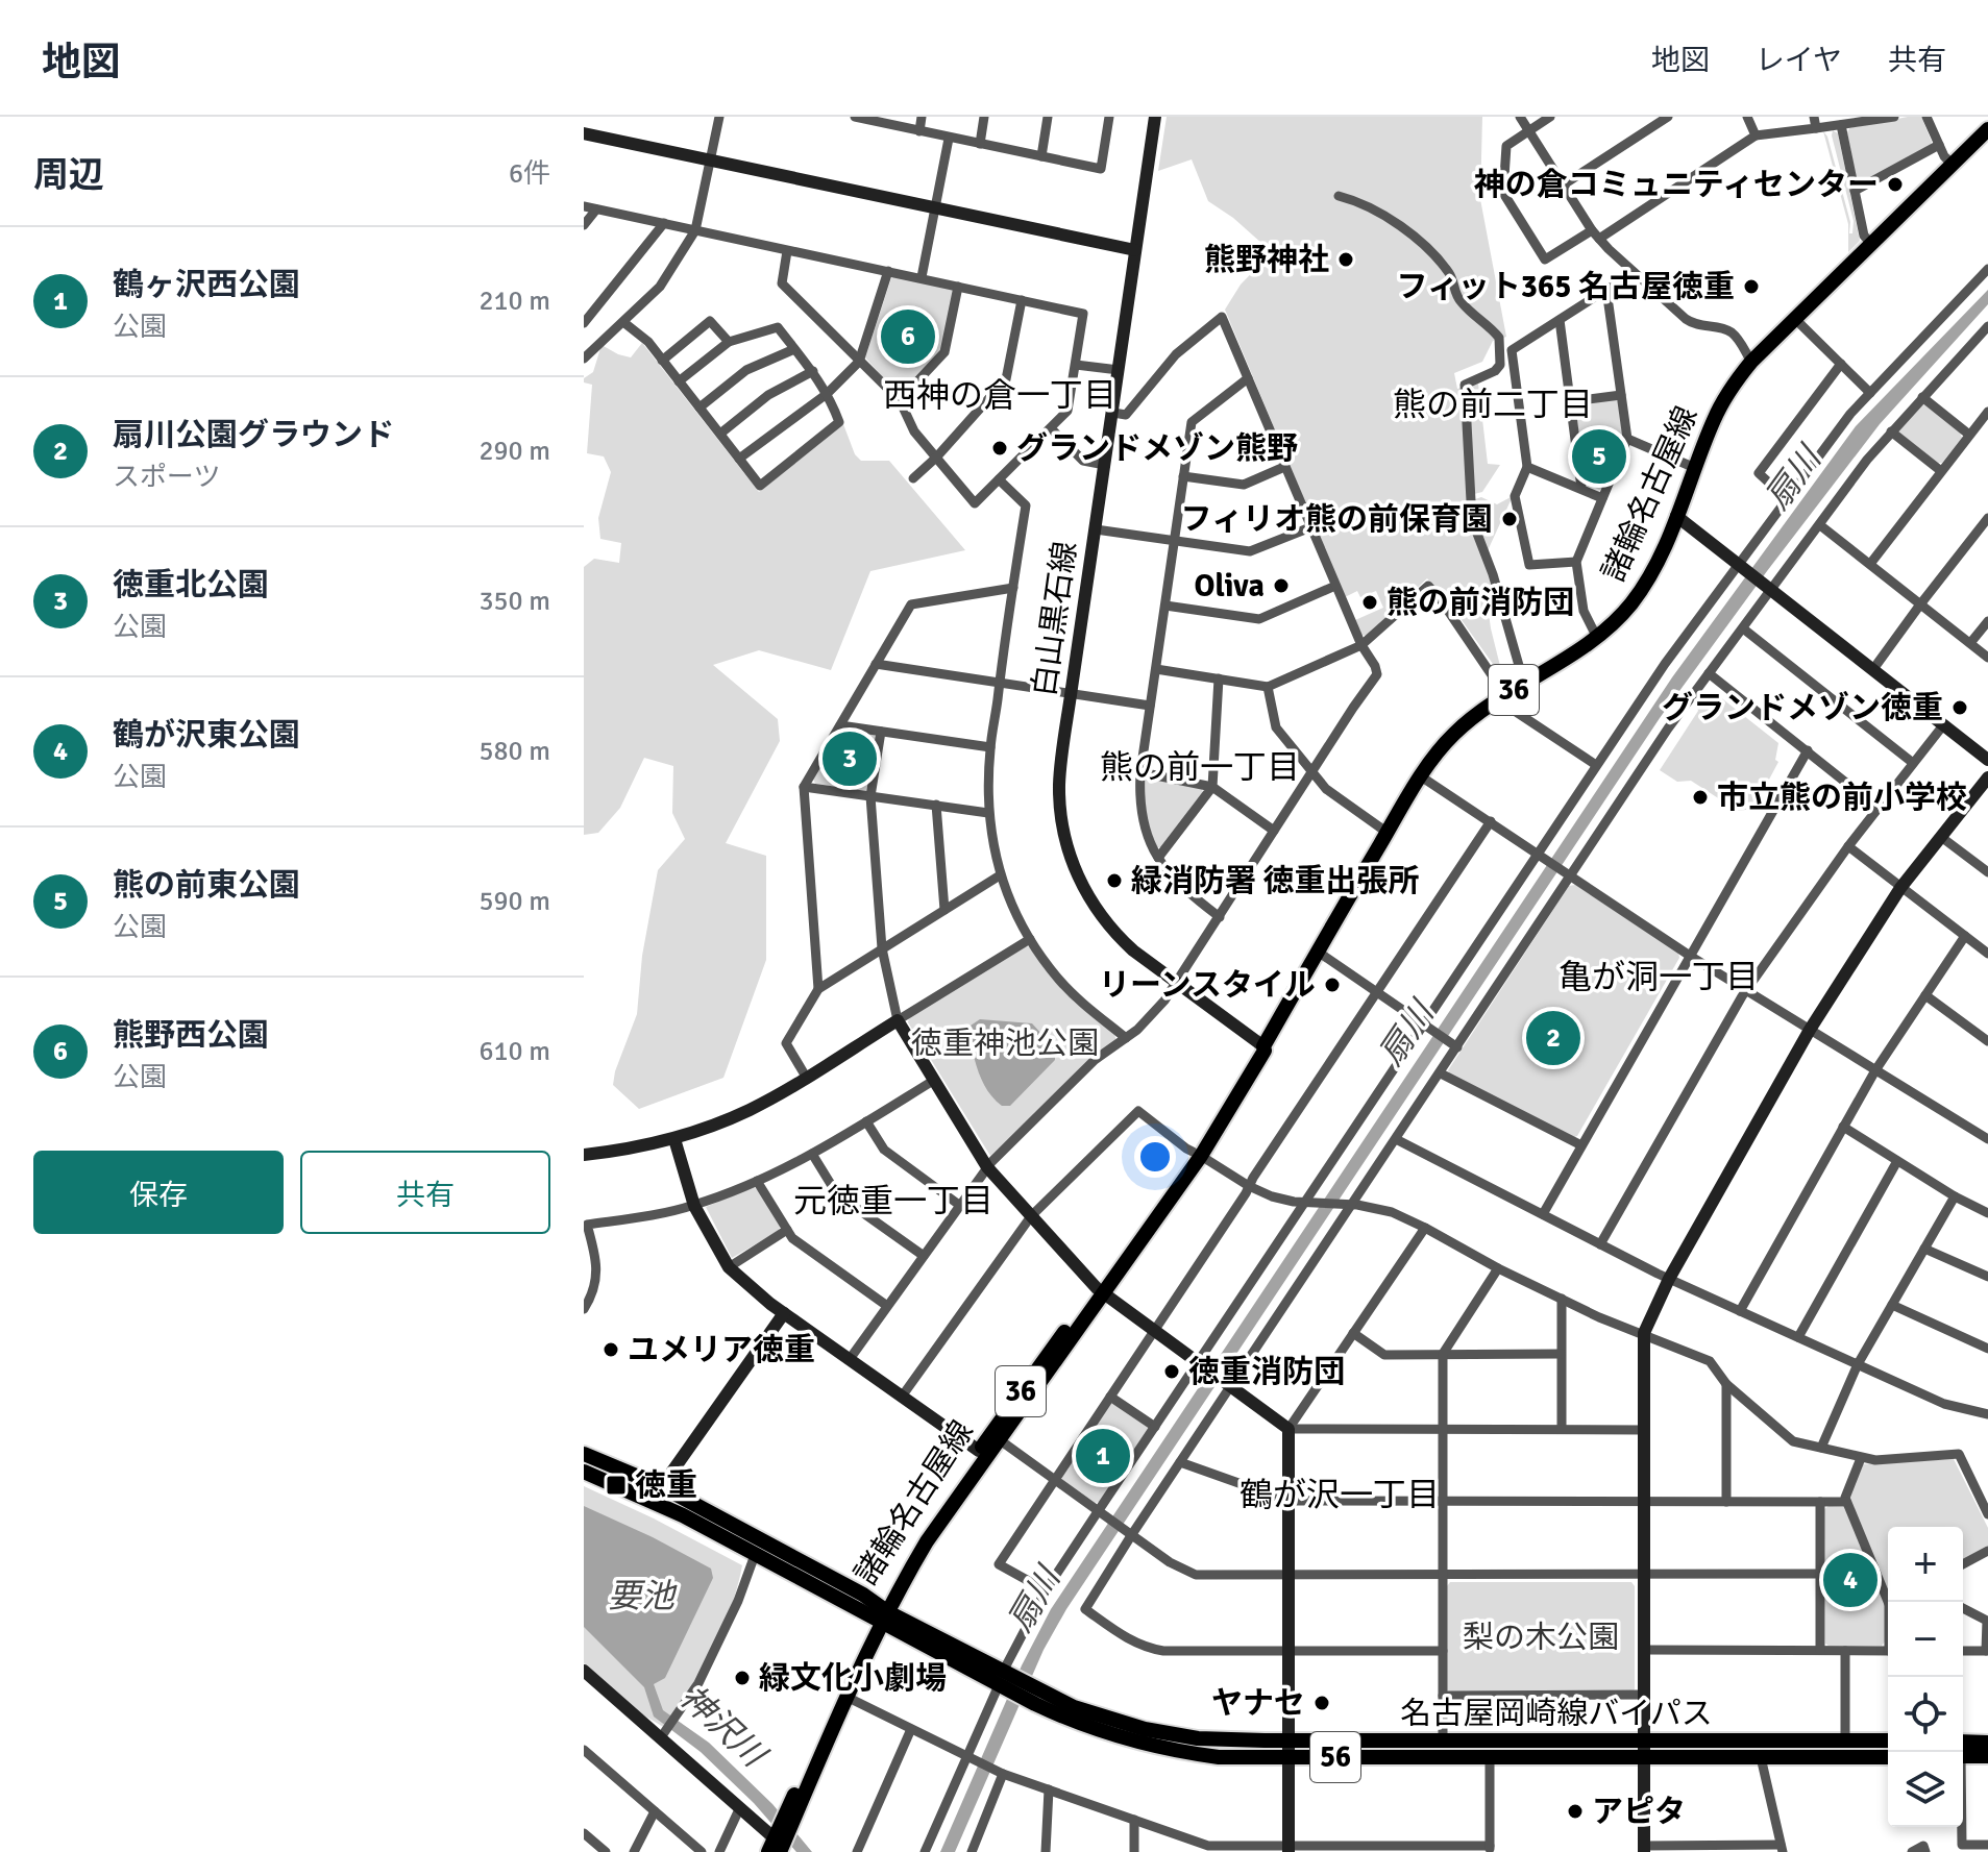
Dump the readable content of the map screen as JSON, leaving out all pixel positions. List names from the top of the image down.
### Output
{
  "streets": {
    "main road": [
      "諸輪名古屋線",
      "36",
      "名古屋岡崎線バイパス",
      "56"
    ],
    "street": ["白山黒石線"]
  },
  "crossings": [
    ["諸輪名古屋線", "白山黒石線"],
    ["諸輪名古屋線", "名古屋岡崎線バイパス"]
  ],
  "districts": [
    "西神の倉一丁目",
    "熊の前二丁目",
    "熊の前一丁目",
    "亀が洞一丁目",
    "元徳重一丁目",
    "鶴が沢一丁目"
  ],
  "water": ["扇川", "要池", "神沢川"],
  "parks": ["徳重神池公園", "梨の木公園"],
  "places": {
    "other": [
      "神の倉コミュニティセンター",
      "熊野神社",
      "フィット365 名古屋徳重",
      "グランドメゾン熊野",
      "フィリオ熊の前保育園",
      "Oliva",
      "熊の前消防団",
      "グランドメゾン徳重",
      "市立熊の前小学校",
      "緑消防署 徳重出張所",
      "リーンスタイル",
      "ユメリア徳重",
      "徳重消防団",
      "緑文化小劇場",
      "ヤナセ",
      "アピタ"
    ],
    "transit": ["徳重"]
  },
  "page": {
    "header": "地図",
    "nav": ["地図", "レイヤ", "共有"],
    "heading": ["周辺", "6件"],
    "list": [
      {
        "mark": "1",
        "name": "鶴ヶ沢西公園",
        "note": "公園",
        "value": "210 m"
      },
      {
        "mark": "2",
        "name": "扇川公園グラウンド",
        "note": "スポーツ",
        "value": "290 m"
      },
      {
        "mark": "3",
        "name": "徳重北公園",
        "note": "公園",
        "value": "350 m"
      },
      {
        "mark": "4",
        "name": "鶴が沢東公園",
        "note": "公園",
        "value": "580 m"
      },
      {
        "mark": "5",
        "name": "熊の前東公園",
        "note": "公園",
        "value": "590 m"
      },
      {
        "mark": "6",
        "name": "熊野西公園",
        "note": "公園",
        "value": "610 m"
      }
    ],
    "pins": [
      "6",
      "5",
      "3",
      "2",
      "1",
      "4"
    ],
    "buttons": ["保存", "共有"],
    "map_buttons": ["+", "−"]
  }
}
